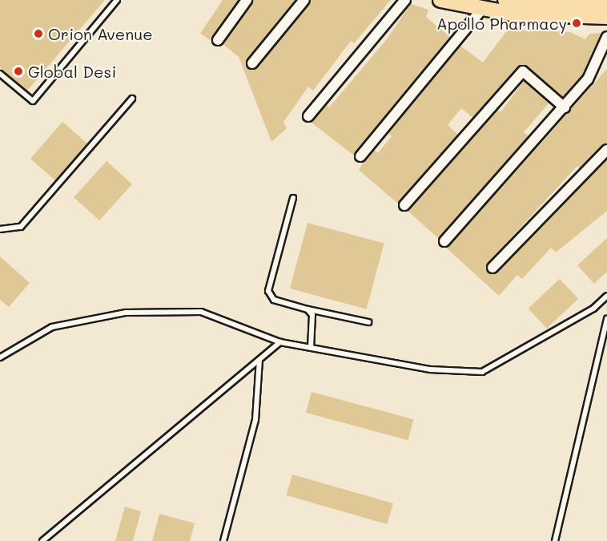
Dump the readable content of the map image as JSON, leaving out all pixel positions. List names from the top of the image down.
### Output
{
  "places": ["Apollo Pharmacy", "Orion Avenue", "Global Desi"]
}
